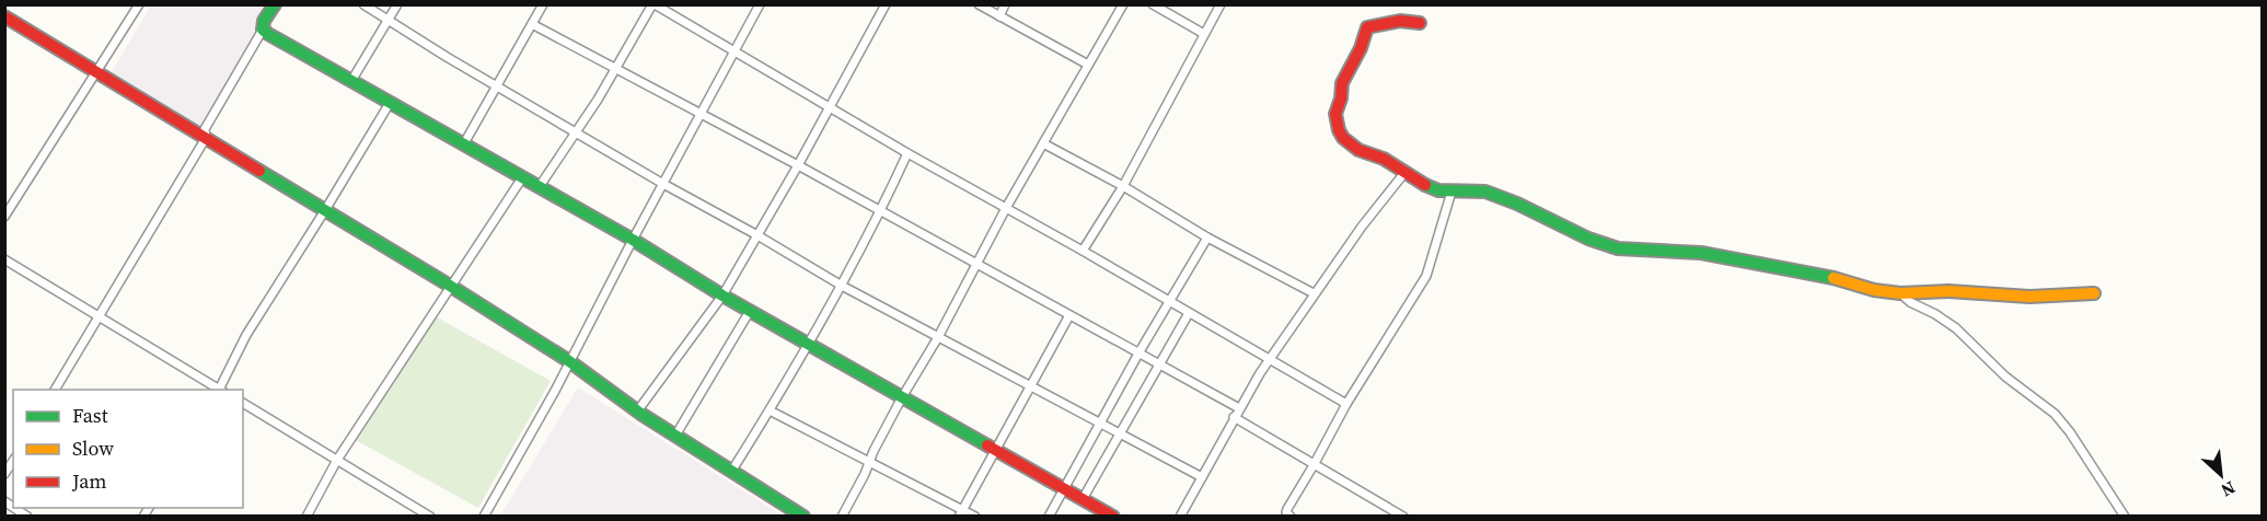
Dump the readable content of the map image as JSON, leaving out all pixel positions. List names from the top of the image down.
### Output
{
  "legend": ["Fast", "Slow", "Jam"],
  "north": "bottom right"
}
